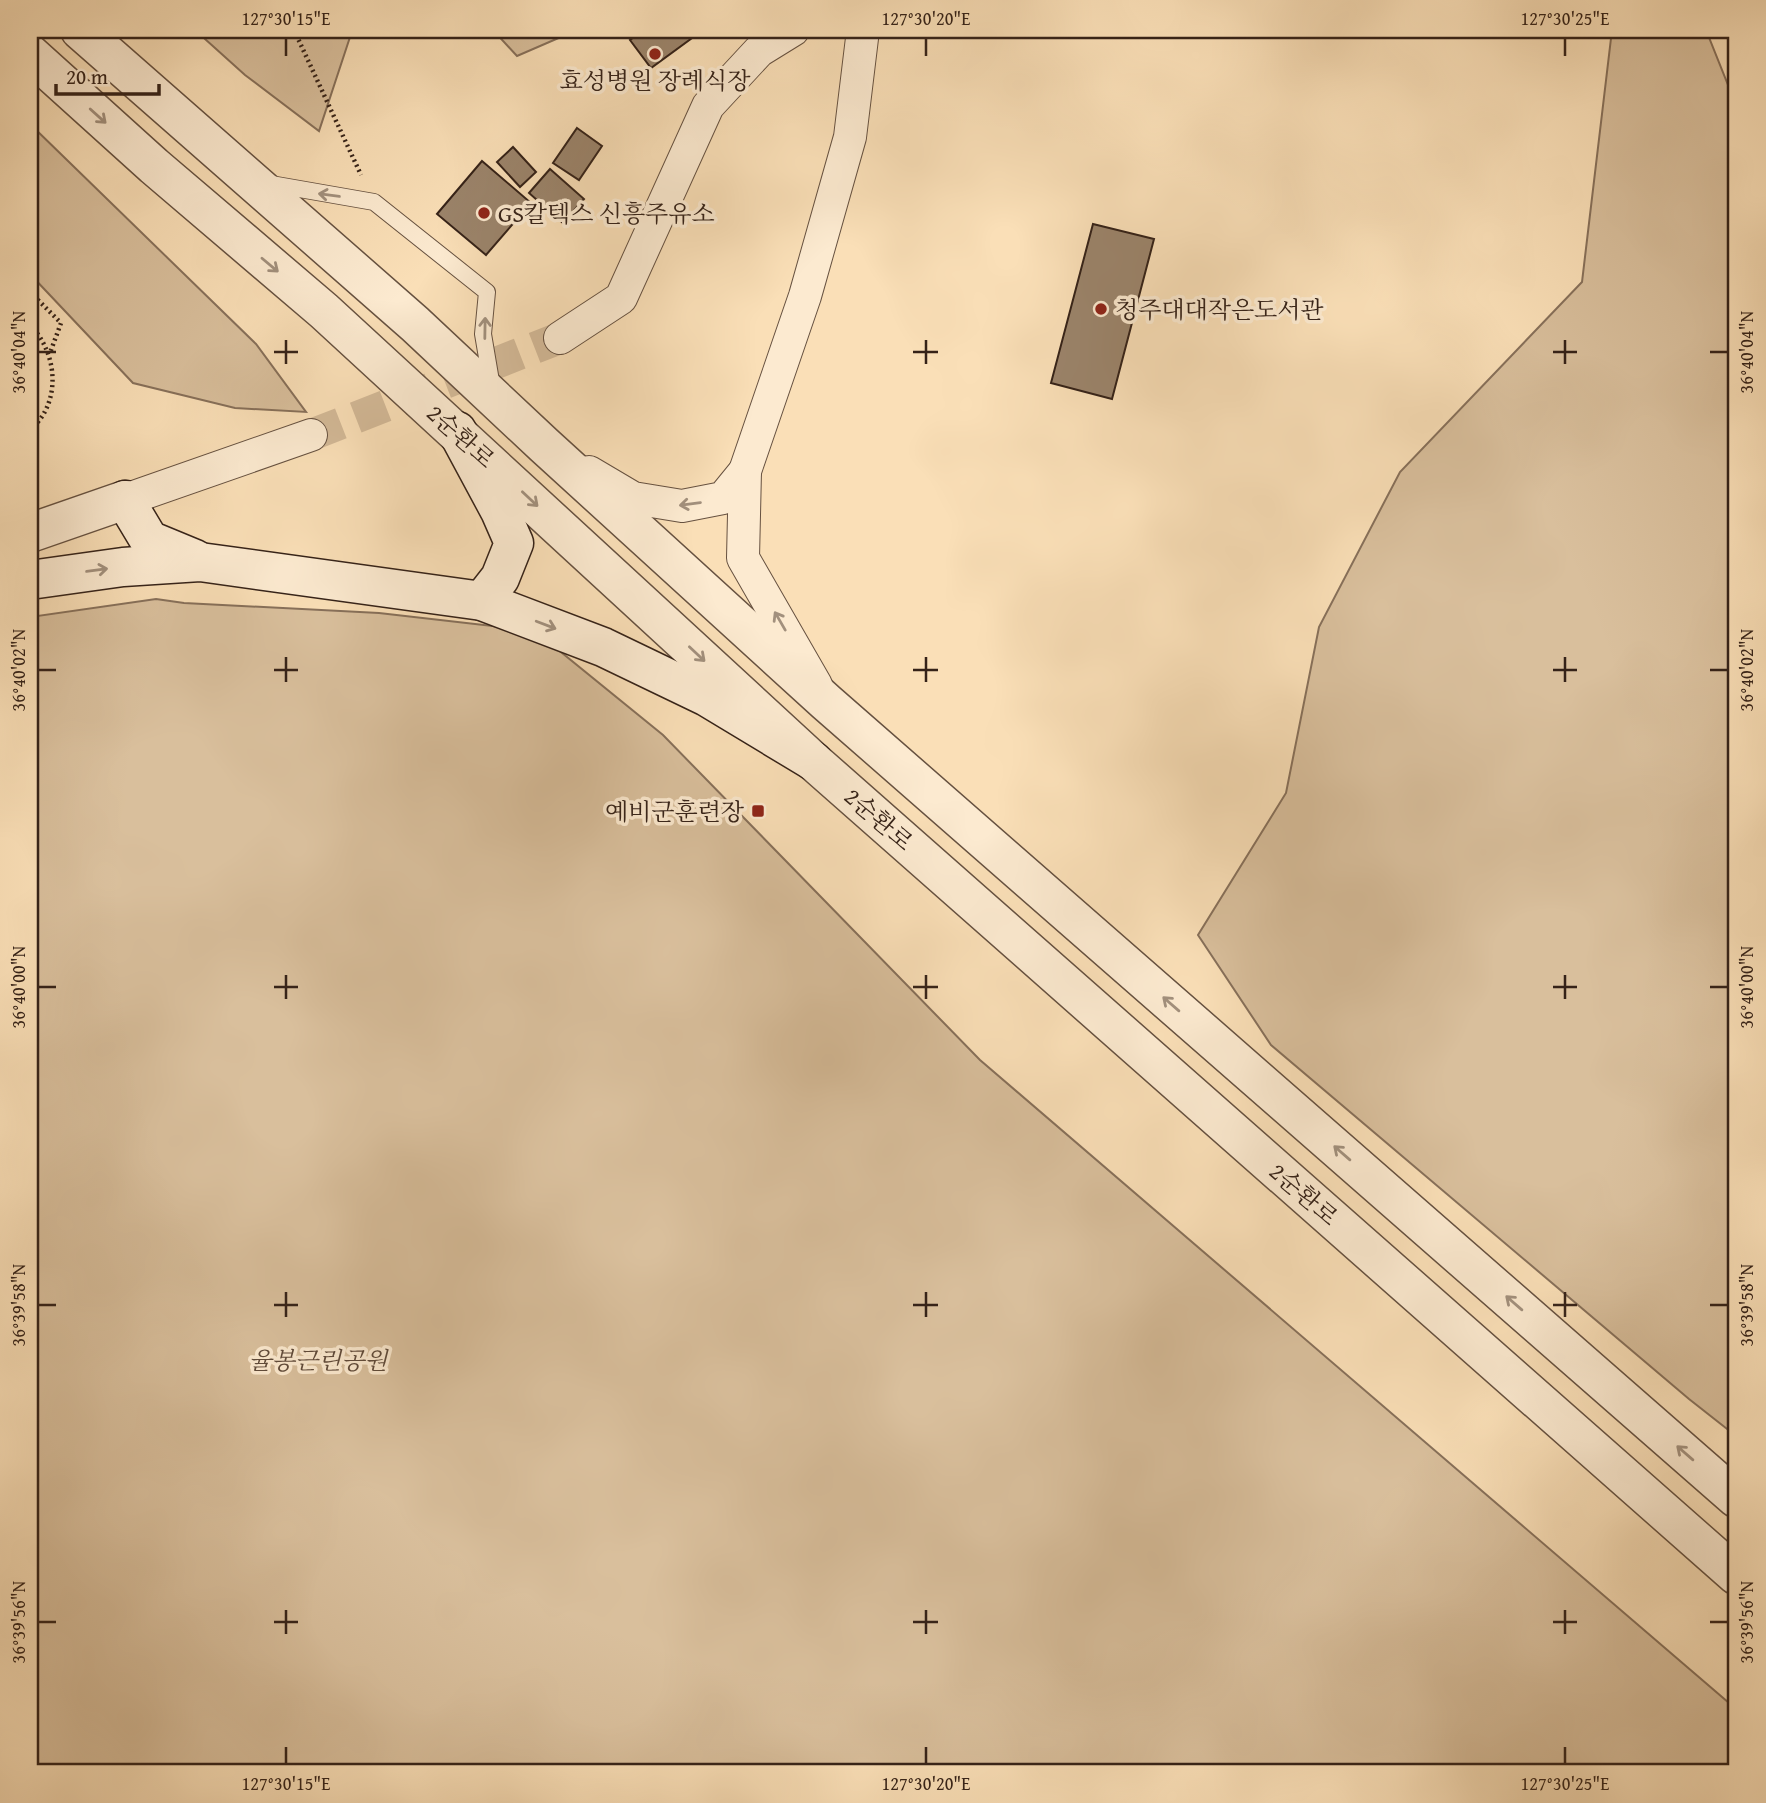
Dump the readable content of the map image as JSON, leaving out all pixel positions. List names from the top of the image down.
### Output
{
  "streets": {
    "street": ["2순환로"]
  },
  "parks": ["율봉근린공원"],
  "places": {
    "other": ["효성병원 장례식장", "GS칼텍스 신흥주유소", "청주대대작은도서관"],
    "transit": ["예비군훈련장"]
  },
  "scale_bar": "20 m",
  "coordinates": [
    "127°30'15\"E",
    "127°30'20\"E",
    "127°30'25\"E",
    "36°40'04\"N",
    "36°40'02\"N",
    "36°40'00\"N",
    "36°39'58\"N",
    "36°39'56\"N"
  ]
}
